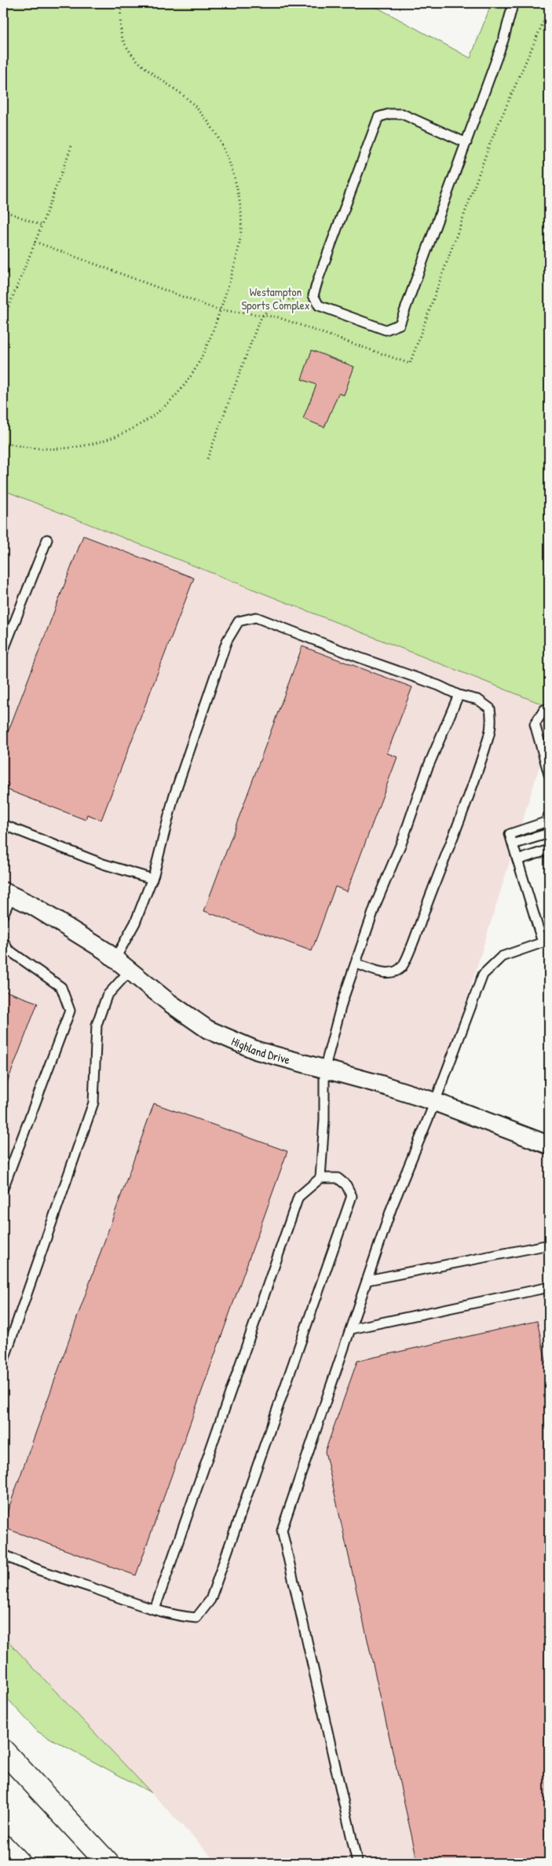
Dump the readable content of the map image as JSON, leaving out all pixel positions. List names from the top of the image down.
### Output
{
  "streets": {
    "street": ["Highland Drive"]
  },
  "parks": ["Westampton Sports Complex"]
}
